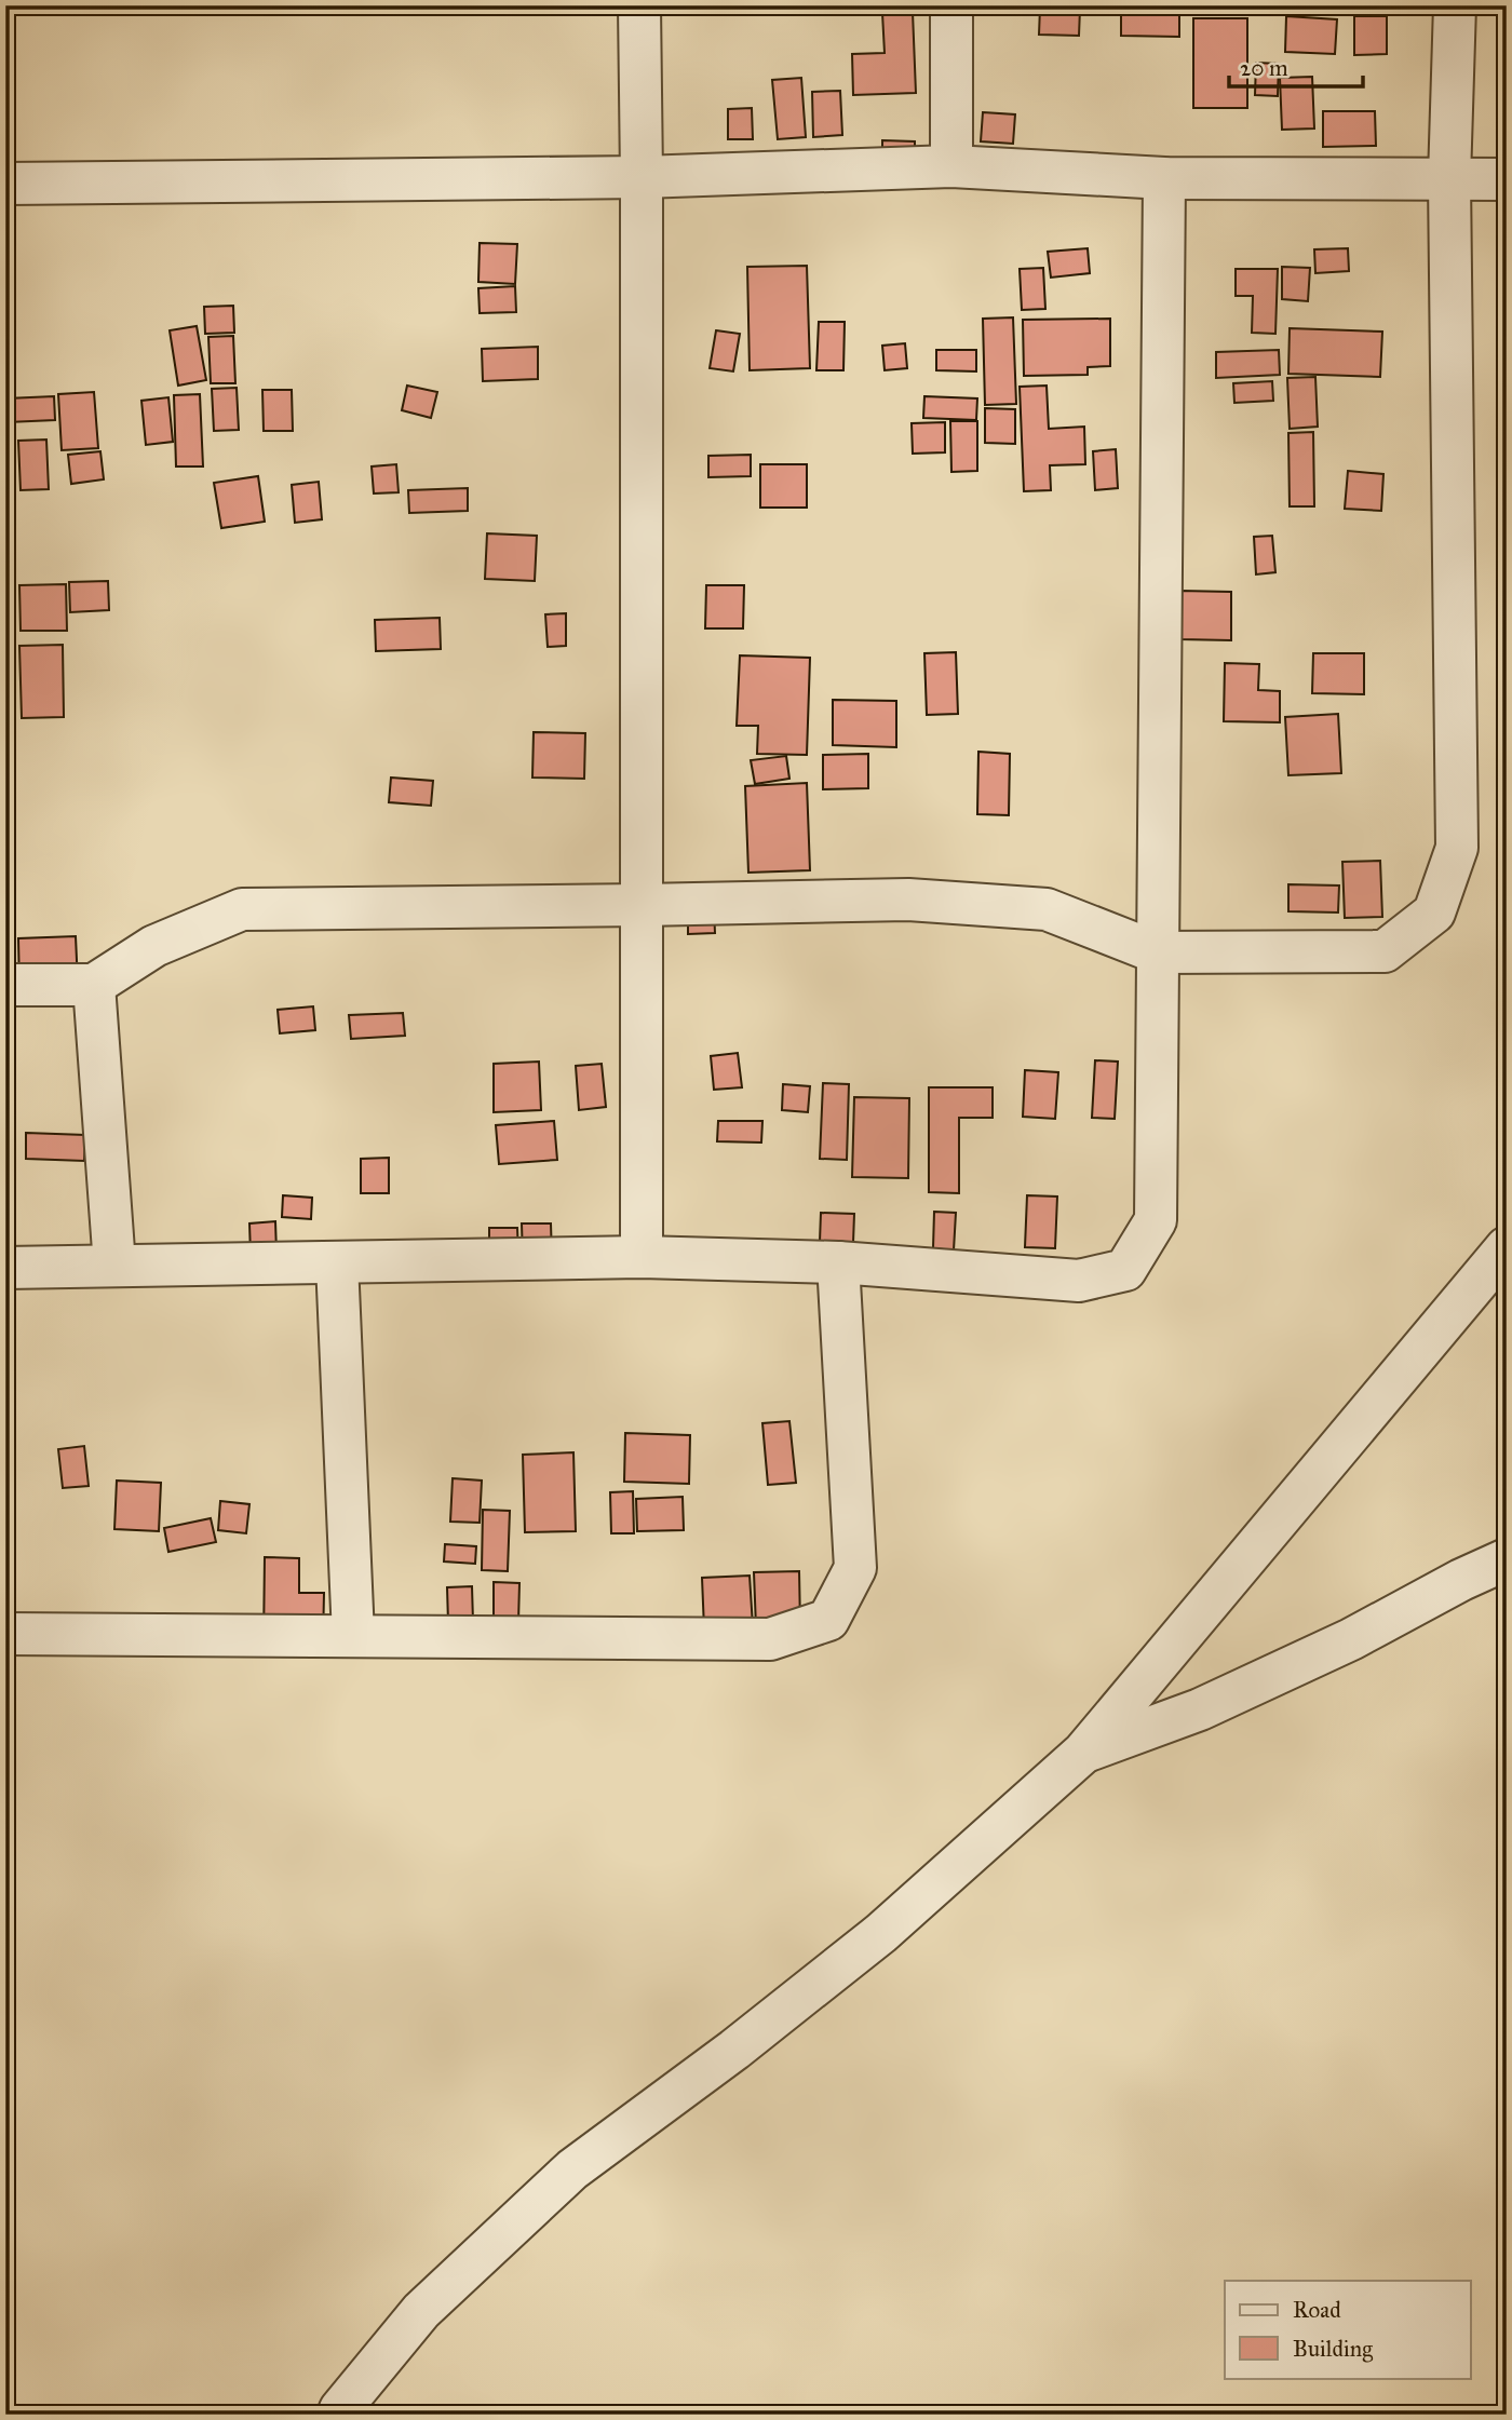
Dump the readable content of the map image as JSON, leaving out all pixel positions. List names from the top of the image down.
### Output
{
  "legend": ["Road", "Building"],
  "scale_bar": "20 m"
}
